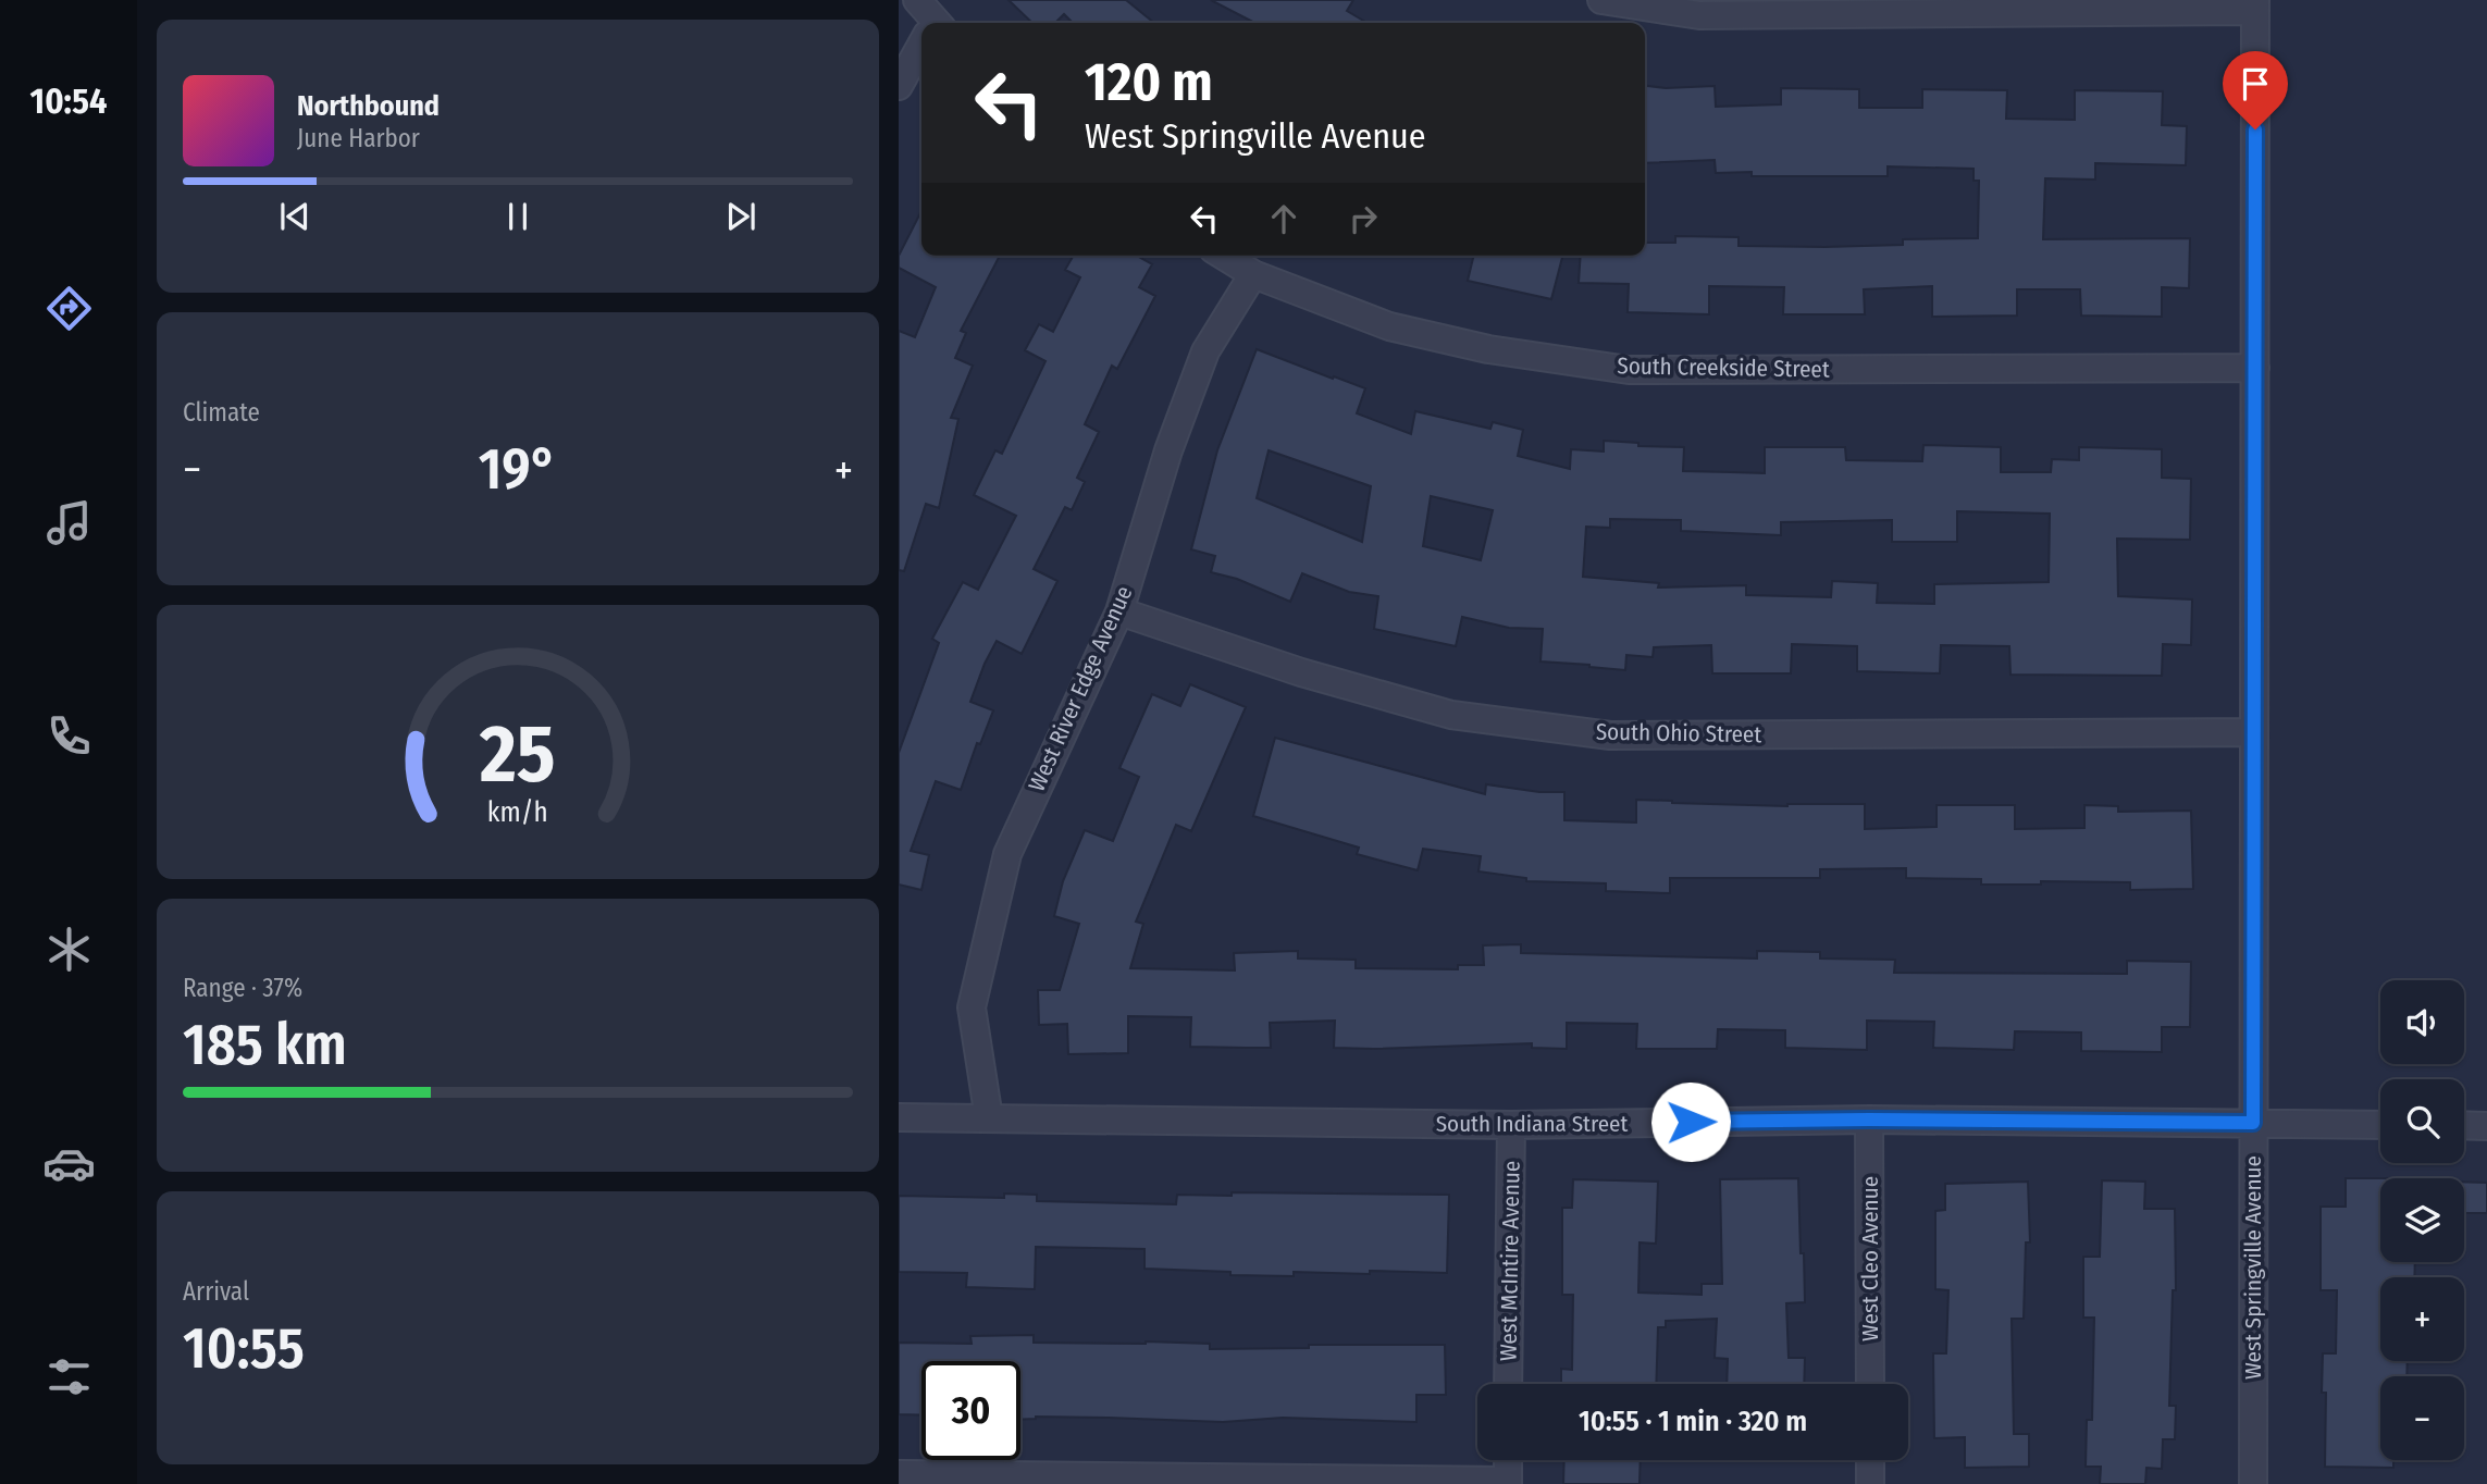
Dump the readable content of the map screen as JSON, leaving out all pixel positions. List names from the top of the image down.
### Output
{
  "streets": {
    "street": [
      "South Creekside Street",
      "West River Edge Avenue",
      "South Ohio Street",
      "South Indiana Street",
      "West Cleo Avenue",
      "West McIntire Avenue",
      "West Springville Avenue"
    ]
  },
  "crossings": [
    ["South Creekside Street", "West River Edge Avenue"],
    ["South Creekside Street", "West Springville Avenue"],
    ["West River Edge Avenue", "South Ohio Street"],
    ["West River Edge Avenue", "South Indiana Street"],
    ["South Ohio Street", "West Springville Avenue"],
    ["South Indiana Street", "West Cleo Avenue"],
    ["South Indiana Street", "West McIntire Avenue"],
    ["South Indiana Street", "West Springville Avenue"]
  ],
  "page": {
    "tabs": "10:54",
    "turn": ["120 m", "West Springville Avenue"],
    "song": ["Northbound", "June Harbor"],
    "tile": [
      "Climate",
      ["Range · 37%", "185 km"],
      ["Arrival", "10:55"]
    ],
    "heat": ["−", "19°", "+"],
    "map_buttons": ["+", "−"],
    "limit": "30",
    "trip": "10:55 · 1 min · 320 m",
    "gauge": ["25", "km/h"]
  }
}
